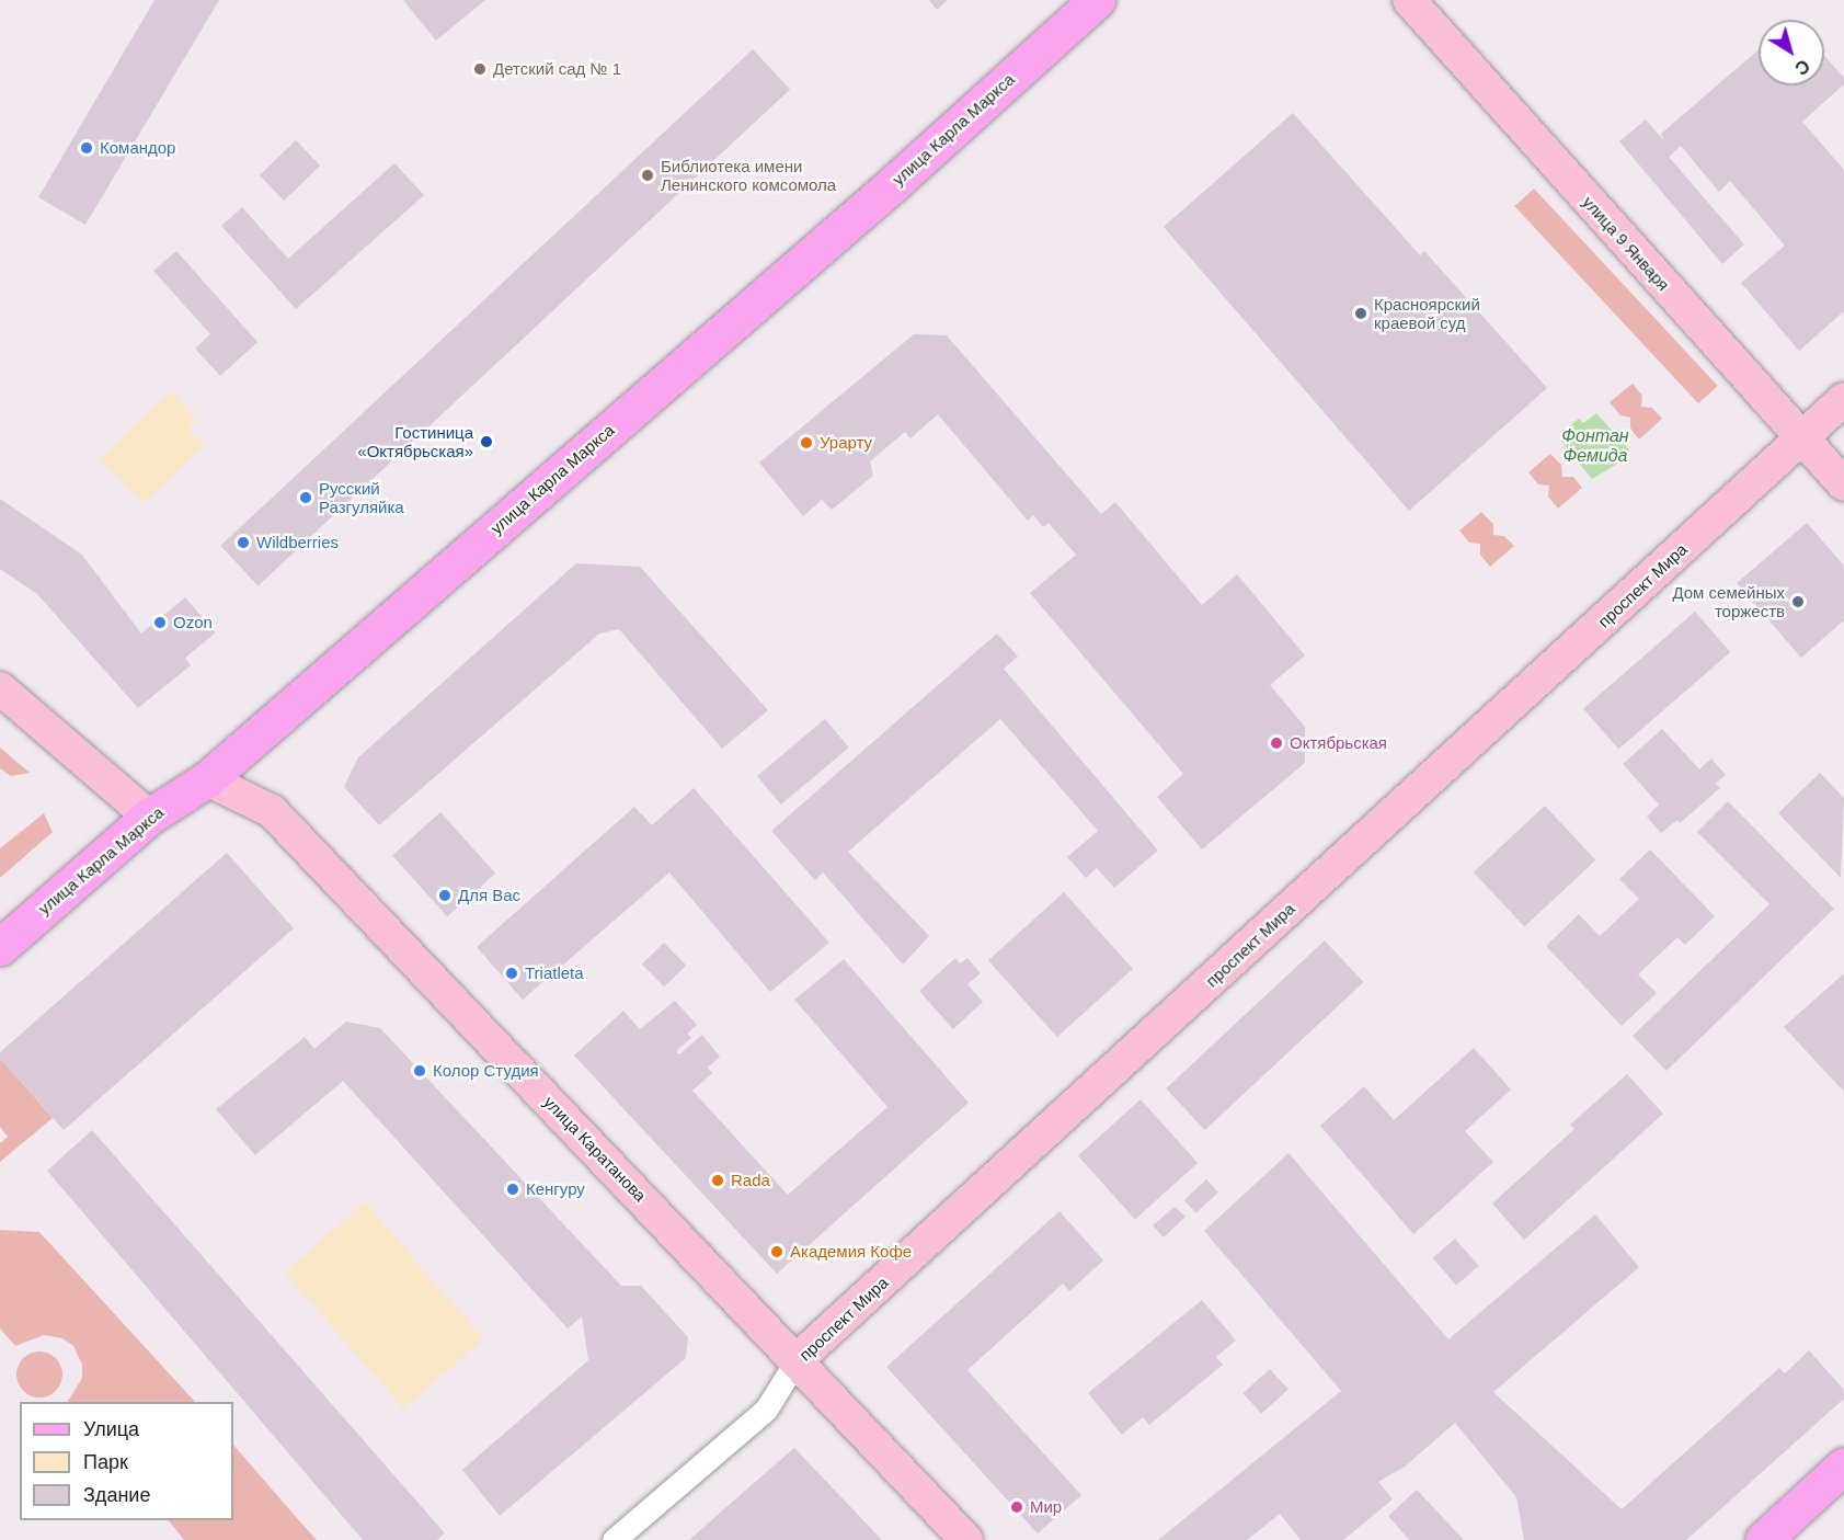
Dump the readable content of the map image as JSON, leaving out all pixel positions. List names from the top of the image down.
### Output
{
  "streets": {
    "main road": ["улица Карла Маркса"],
    "street": ["улица 9 Января", "проспект Мира", "улица Каратанова"]
  },
  "crossings": [
    ["улица Карла Маркса", "улица Каратанова"],
    ["улица 9 Января", "проспект Мира"],
    ["проспект Мира", "улица Каратанова"]
  ],
  "water": ["Фонтан Фемида"],
  "places": [
    "Детский сад № 1",
    "Командор",
    "Библиотека имени Ленинского комсомола",
    "Красноярский краевой суд",
    "Гостиница «Октябрьская»",
    "Урарту",
    "Русский Разгуляйка",
    "Wildberries",
    "Дом семейных торжеств",
    "Ozon",
    "Октябрьская",
    "Для Вас",
    "Triatleta",
    "Колор Студия",
    "Rada",
    "Кенгуру",
    "Академия Кофе",
    "Мир"
  ],
  "legend": ["Улица", "Парк", "Здание"],
  "north": "bottom right"
}
